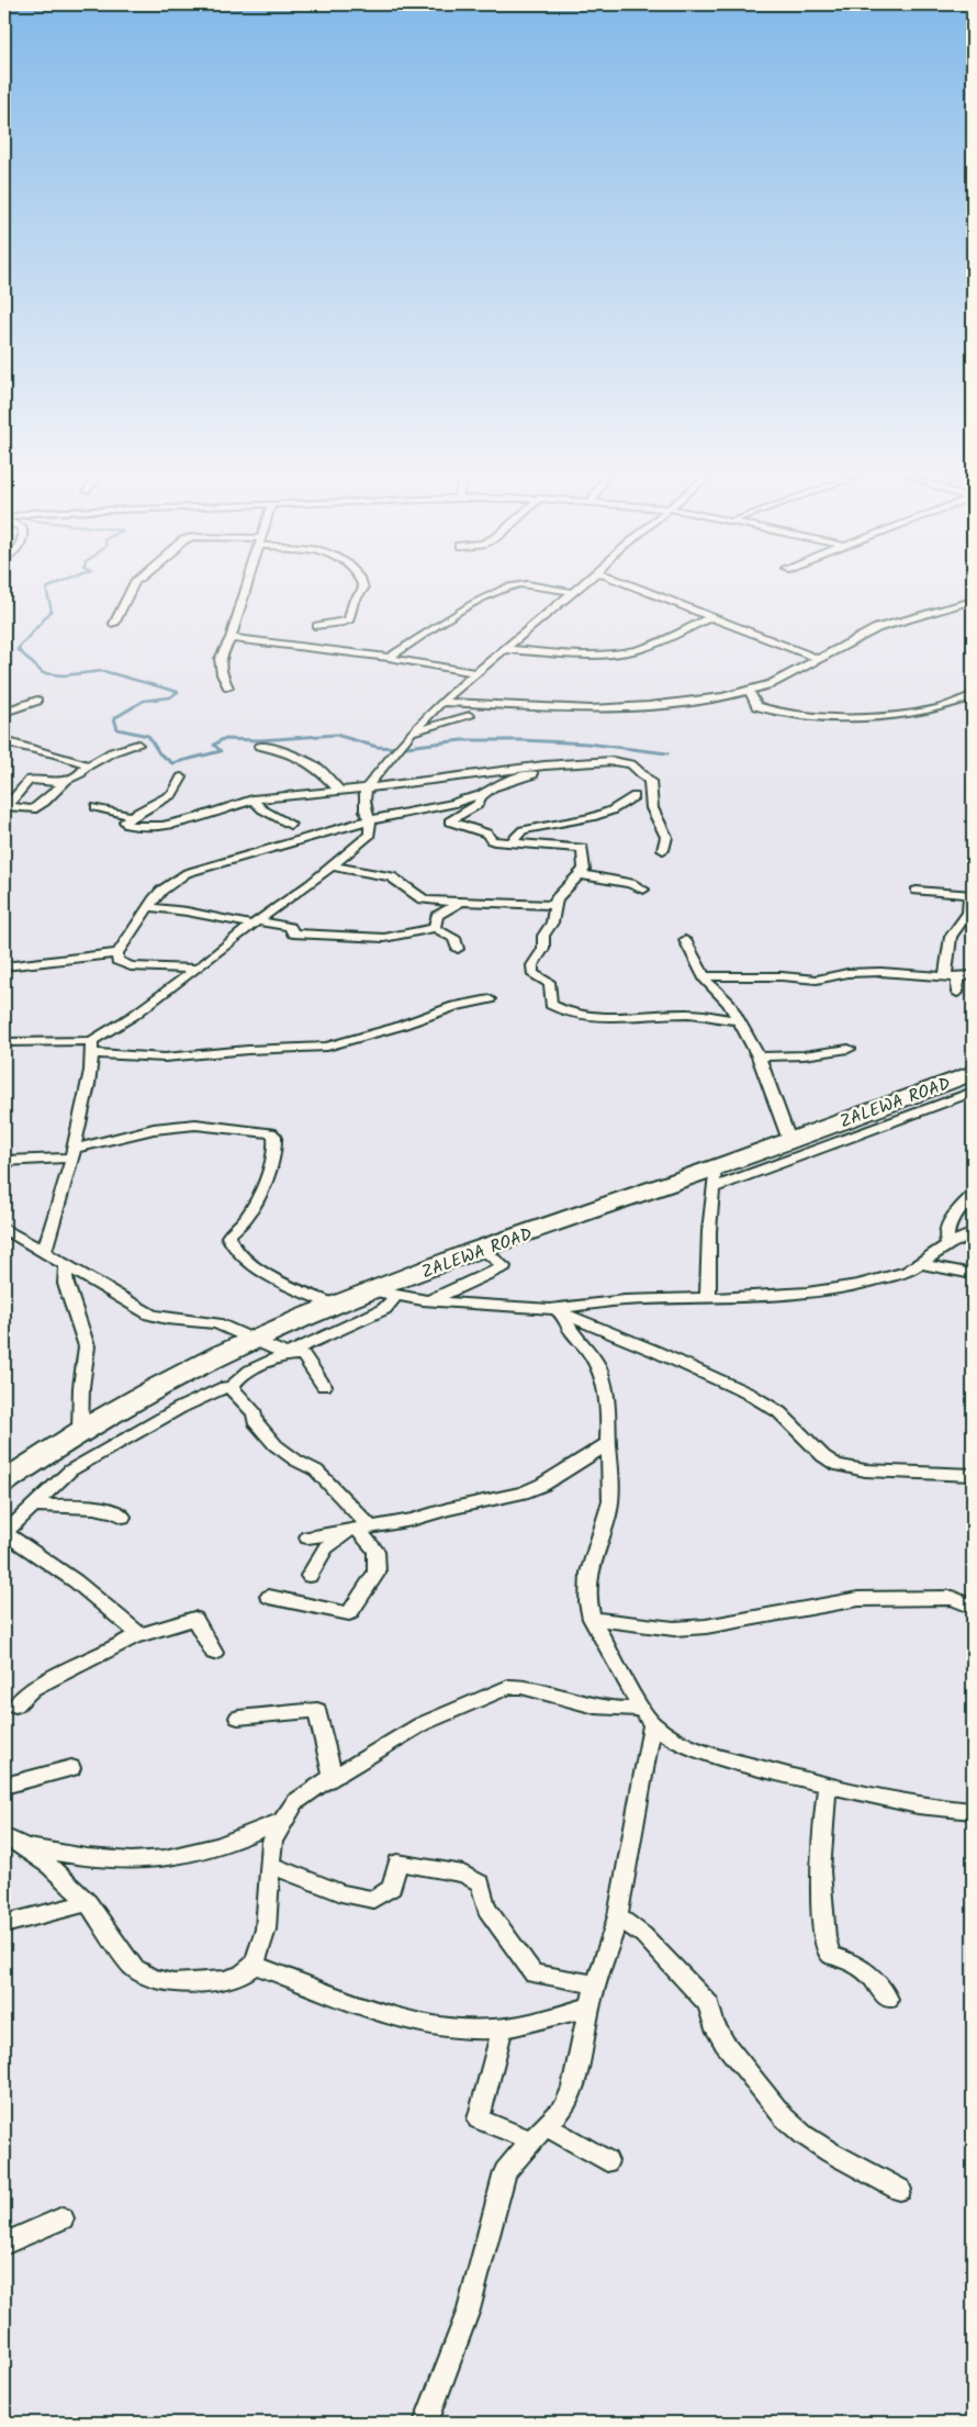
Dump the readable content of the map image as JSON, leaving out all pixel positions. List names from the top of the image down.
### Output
{
  "streets": {
    "highway": ["ZALEWA ROAD"]
  }
}
